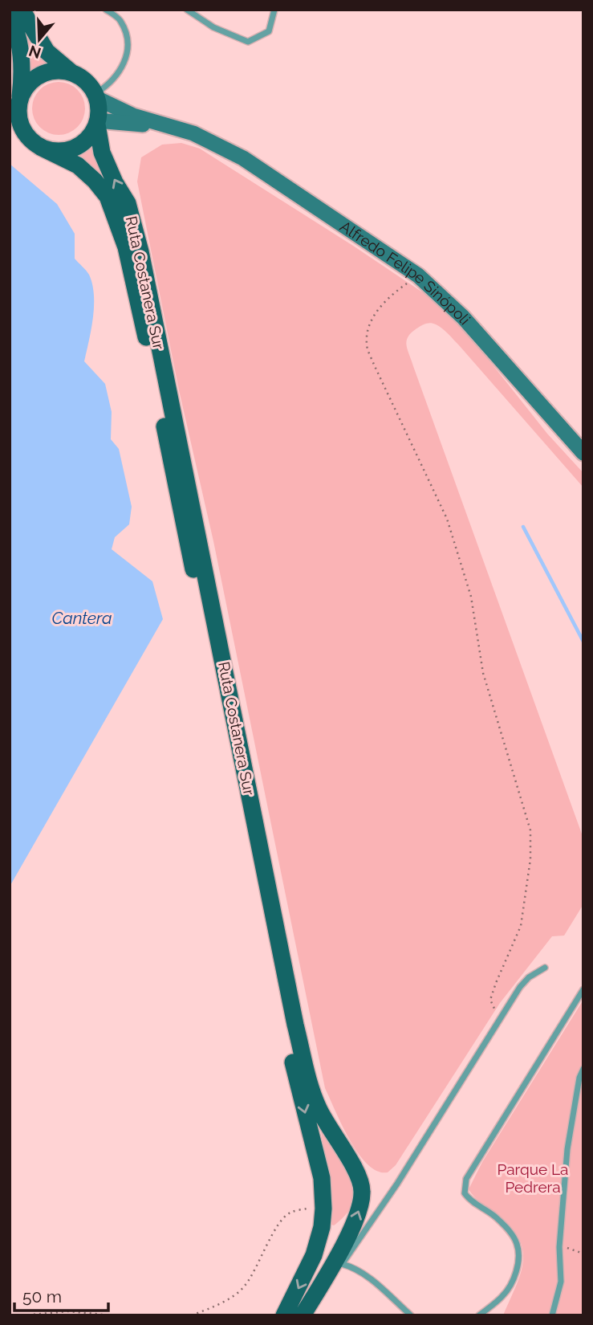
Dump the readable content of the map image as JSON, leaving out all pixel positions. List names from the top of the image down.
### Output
{
  "streets": {
    "main road": ["Ruta Costanera Sur"],
    "street": ["Alfredo Felipe Sinópoli"]
  },
  "water": ["Cantera"],
  "parks": ["Parque La Pedrera"],
  "scale_bar": "50 m",
  "north": "bottom"
}
